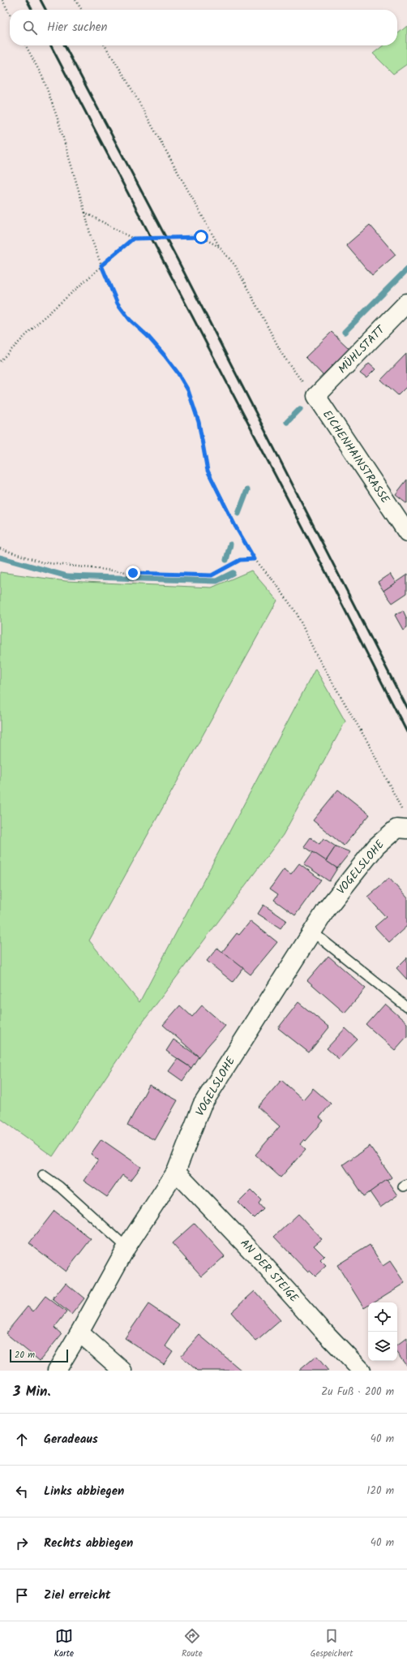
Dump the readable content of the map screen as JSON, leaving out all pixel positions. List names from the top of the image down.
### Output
{
  "streets": {
    "street": [
      "MÜHLSTATT",
      "EICHENHAINSTRASSE",
      "VOGELSLOHE",
      "AN DER STEIGE"
    ]
  },
  "crossings": [
    ["MÜHLSTATT", "EICHENHAINSTRASSE"],
    ["VOGELSLOHE", "AN DER STEIGE"]
  ],
  "scale_bar": "20 m",
  "page": {
    "search": "Hier suchen",
    "scale": "20 m",
    "heading": ["3 Min.", "Zu Fuß · 200 m"],
    "list": [
      ["Geradeaus", "40 m"],
      ["Links abbiegen", "120 m"],
      ["Rechts abbiegen", "40 m"],
      "Ziel erreicht"
    ],
    "nav": ["Karte", "Route", "Gespeichert"]
  }
}
